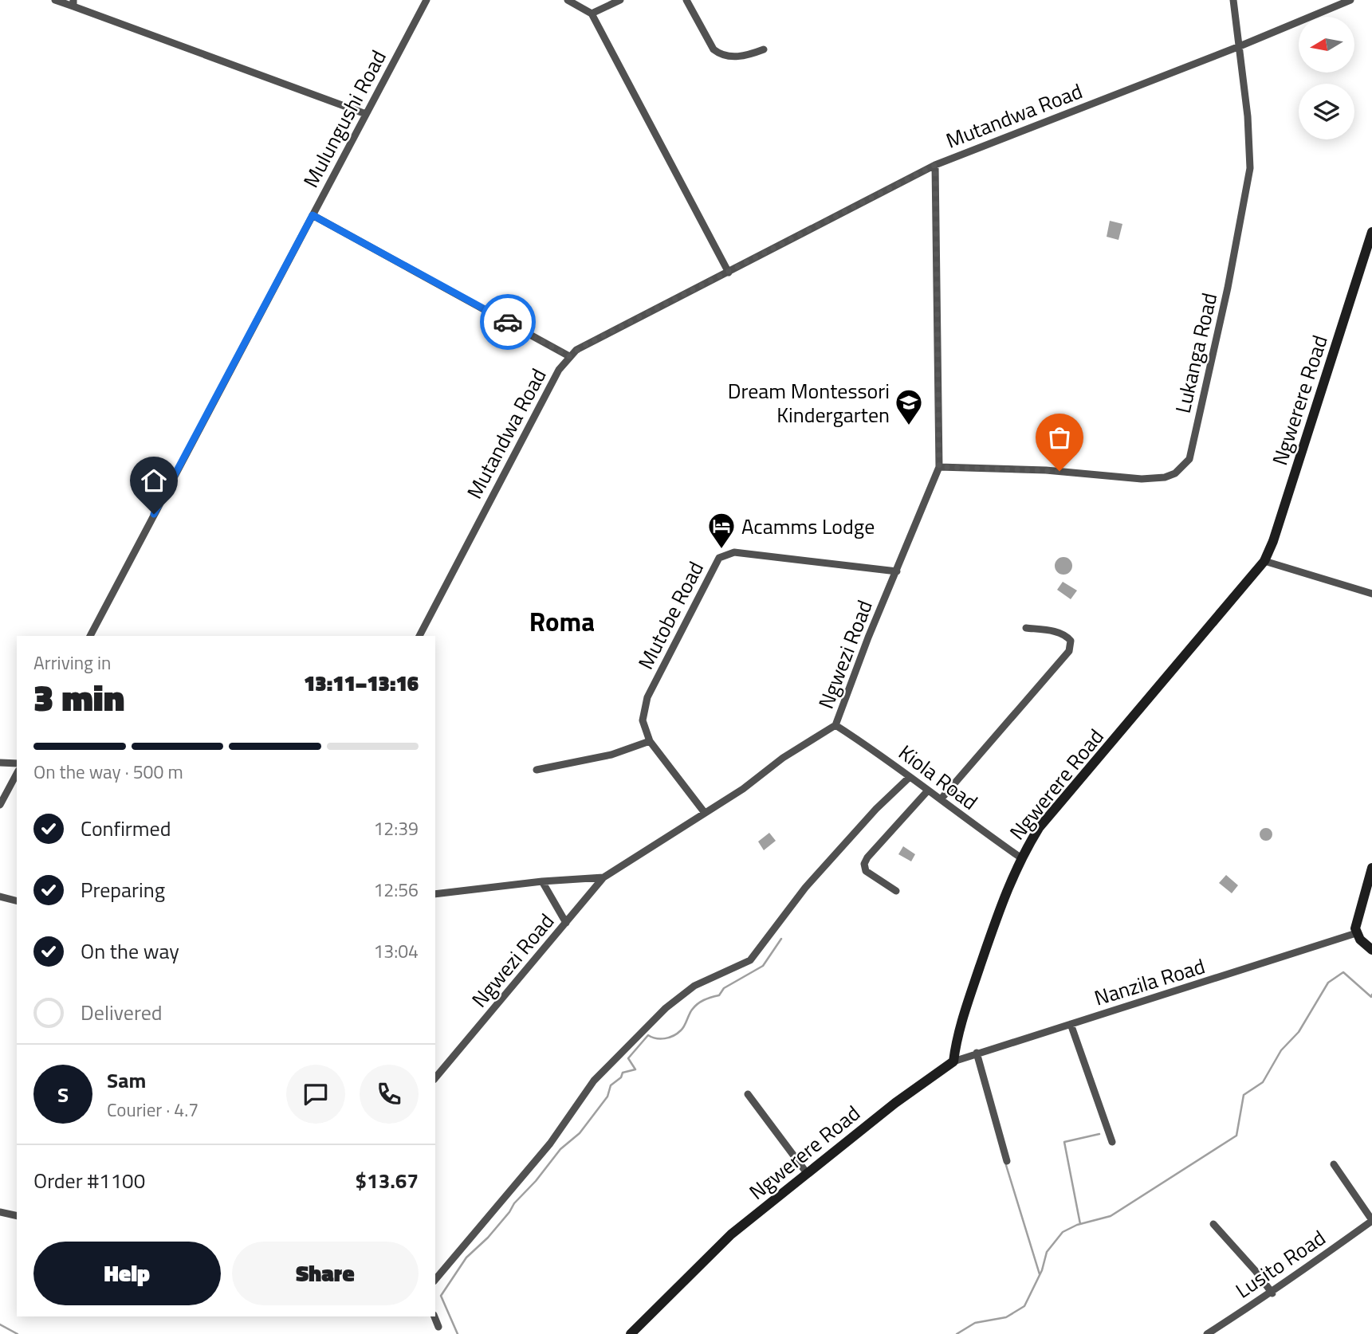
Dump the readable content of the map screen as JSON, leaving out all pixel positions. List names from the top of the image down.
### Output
{
  "streets": {
    "street": [
      "Mutandwa Road",
      "Mulungushi Road",
      "Lukanga Road",
      "Ngwerere Road",
      "Mutobe Road",
      "Ngwezi Road",
      "Kiola Road",
      "Nanzila Road",
      "Lusito Road"
    ]
  },
  "crossings": [
    ["Mutandwa Road", "Lukanga Road"],
    ["Mutandwa Road", "Ngwezi Road"],
    ["Lukanga Road", "Ngwezi Road"],
    ["Ngwerere Road", "Kiola Road"],
    ["Ngwerere Road", "Nanzila Road"],
    ["Mutobe Road", "Ngwezi Road"],
    ["Ngwezi Road", "Kiola Road"]
  ],
  "districts": ["Roma"],
  "places": {
    "school or university": ["Dream Montessori Kindergarten"],
    "hotel": ["Acamms Lodge"]
  },
  "north": "left",
  "page": {
    "heading": ["3 min", "Arriving in", "13:11–13:16"],
    "panel": [
      "Sam",
      "Courier · 4.7",
      "Order #1100",
      "$13.67"
    ],
    "bar": "On the way · 500 m",
    "list": [
      ["Confirmed", "12:39"],
      ["Preparing", "12:56"],
      ["On the way", "13:04"],
      "Delivered"
    ],
    "round": "S",
    "buttons": ["Help", "Share"]
  }
}
